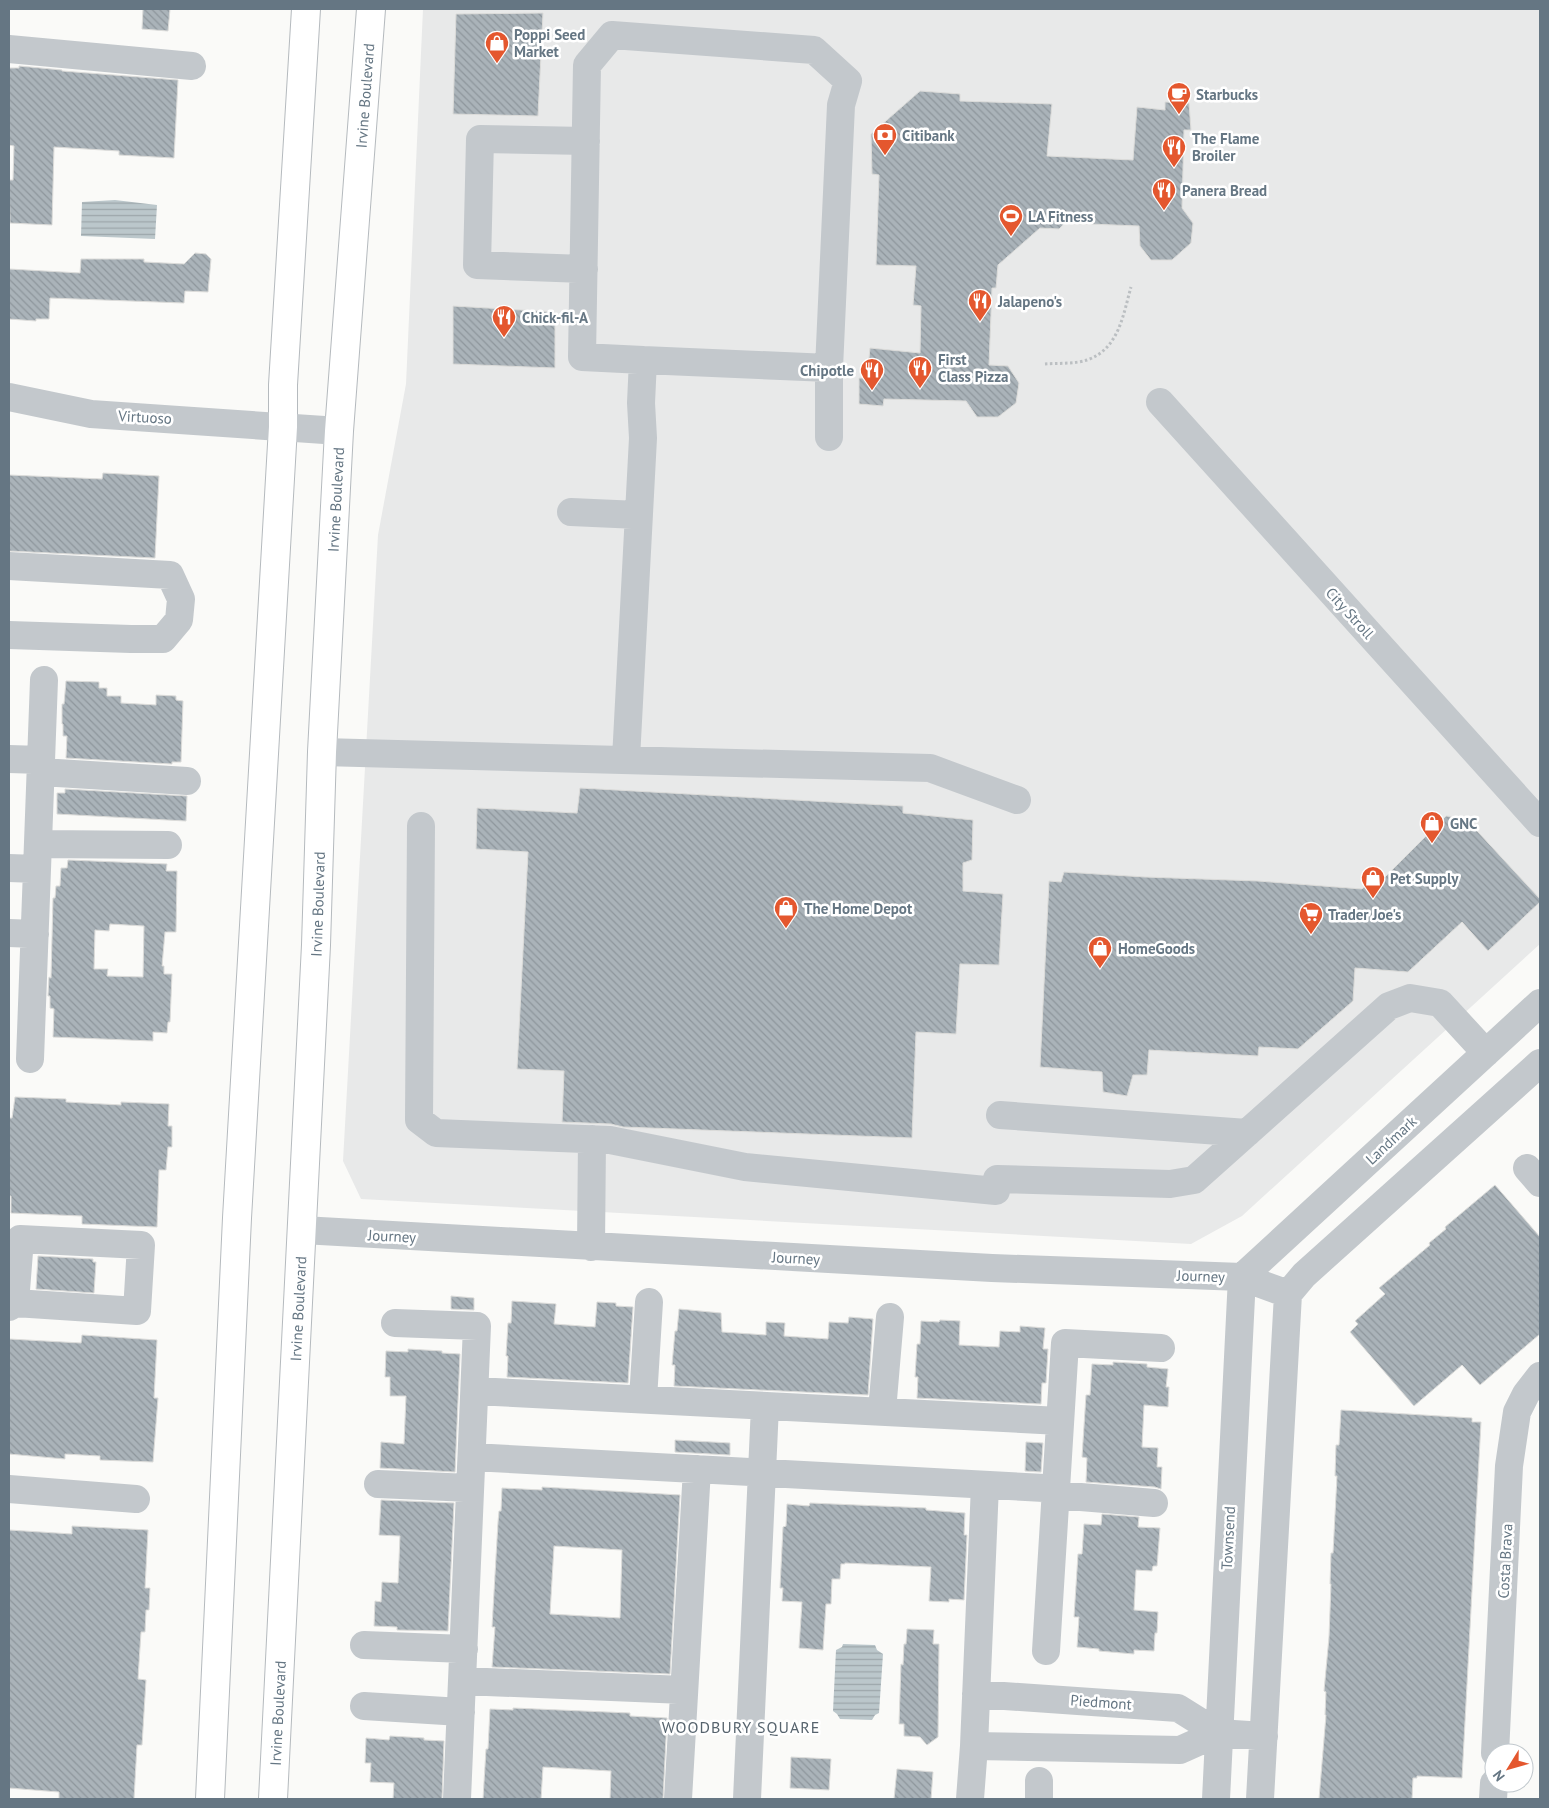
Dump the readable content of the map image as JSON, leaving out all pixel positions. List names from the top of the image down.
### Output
{
  "streets": {
    "main road": ["Irvine Boulevard"],
    "street": [
      "Virtuoso",
      "City Stroll",
      "Landmark",
      "Journey",
      "Townsend",
      "Costa Brava",
      "Piedmont"
    ]
  },
  "crossings": [
    ["Irvine Boulevard", "Virtuoso"],
    ["Irvine Boulevard", "Journey"],
    ["Landmark", "Journey"],
    ["Landmark", "Townsend"],
    ["Journey", "Townsend"],
    ["Townsend", "Piedmont"]
  ],
  "districts": ["WOODBURY SQUARE"],
  "places": {
    "shop": [
      "Poppi Seed Market",
      "GNC",
      "Pet Supply",
      "The Home Depot",
      "HomeGoods"
    ],
    "cafe": ["Starbucks"],
    "bank": ["Citibank"],
    "restaurant": [
      "The Flame Broiler",
      "Panera Bread",
      "Jalapeno's",
      "Chick-fil-A",
      "First Class Pizza",
      "Chipotle"
    ],
    "sports": ["LA Fitness"],
    "supermarket": ["Trader Joe's"]
  },
  "north": "bottom left"
}
